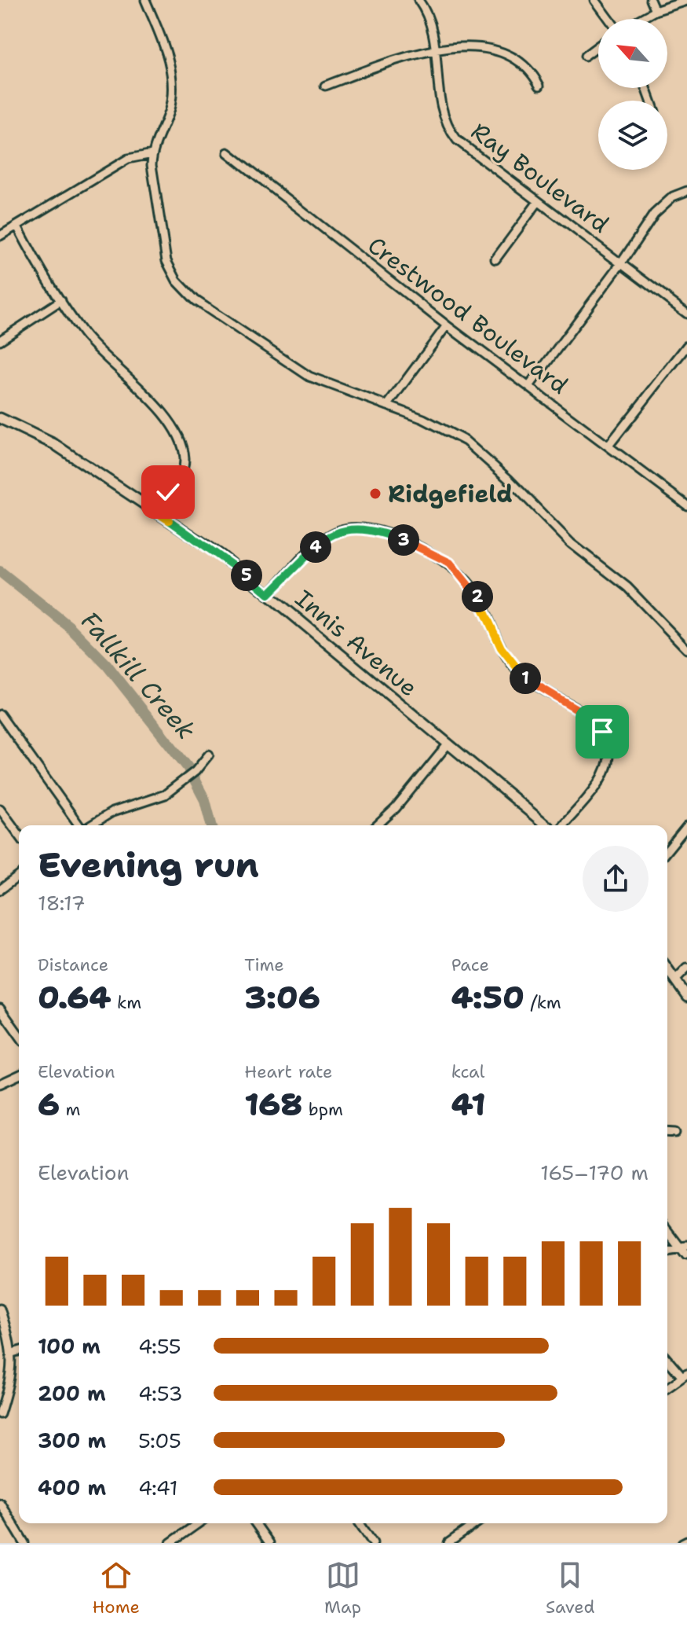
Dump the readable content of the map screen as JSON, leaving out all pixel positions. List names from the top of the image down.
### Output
{
  "streets": {
    "main road": ["Innis Avenue"],
    "street": ["Ray Boulevard", "Crestwood Boulevard"]
  },
  "water": ["Fallkill Creek"],
  "places": ["Ridgefield"],
  "north": "top left",
  "page": {
    "pins": [
      "3",
      "4",
      "5",
      "2",
      "1"
    ],
    "heading": ["Evening run", "18:17"],
    "stats": [
      ["Distance", "0.64 km"],
      ["Time", "3:06"],
      ["Pace", "4:50 /km"],
      ["Elevation", "6 m"],
      ["Heart rate", "168 bpm"],
      ["kcal", "41"]
    ],
    "chart": ["Elevation", "165–170 m"],
    "list": [
      {
        "name": "100 m",
        "note": "4:55"
      },
      {
        "name": "200 m",
        "note": "4:53"
      },
      {
        "name": "300 m",
        "note": "5:05"
      },
      {
        "name": "400 m",
        "note": "4:41"
      }
    ],
    "tabs": ["Home", "Map", "Saved"]
  }
}
